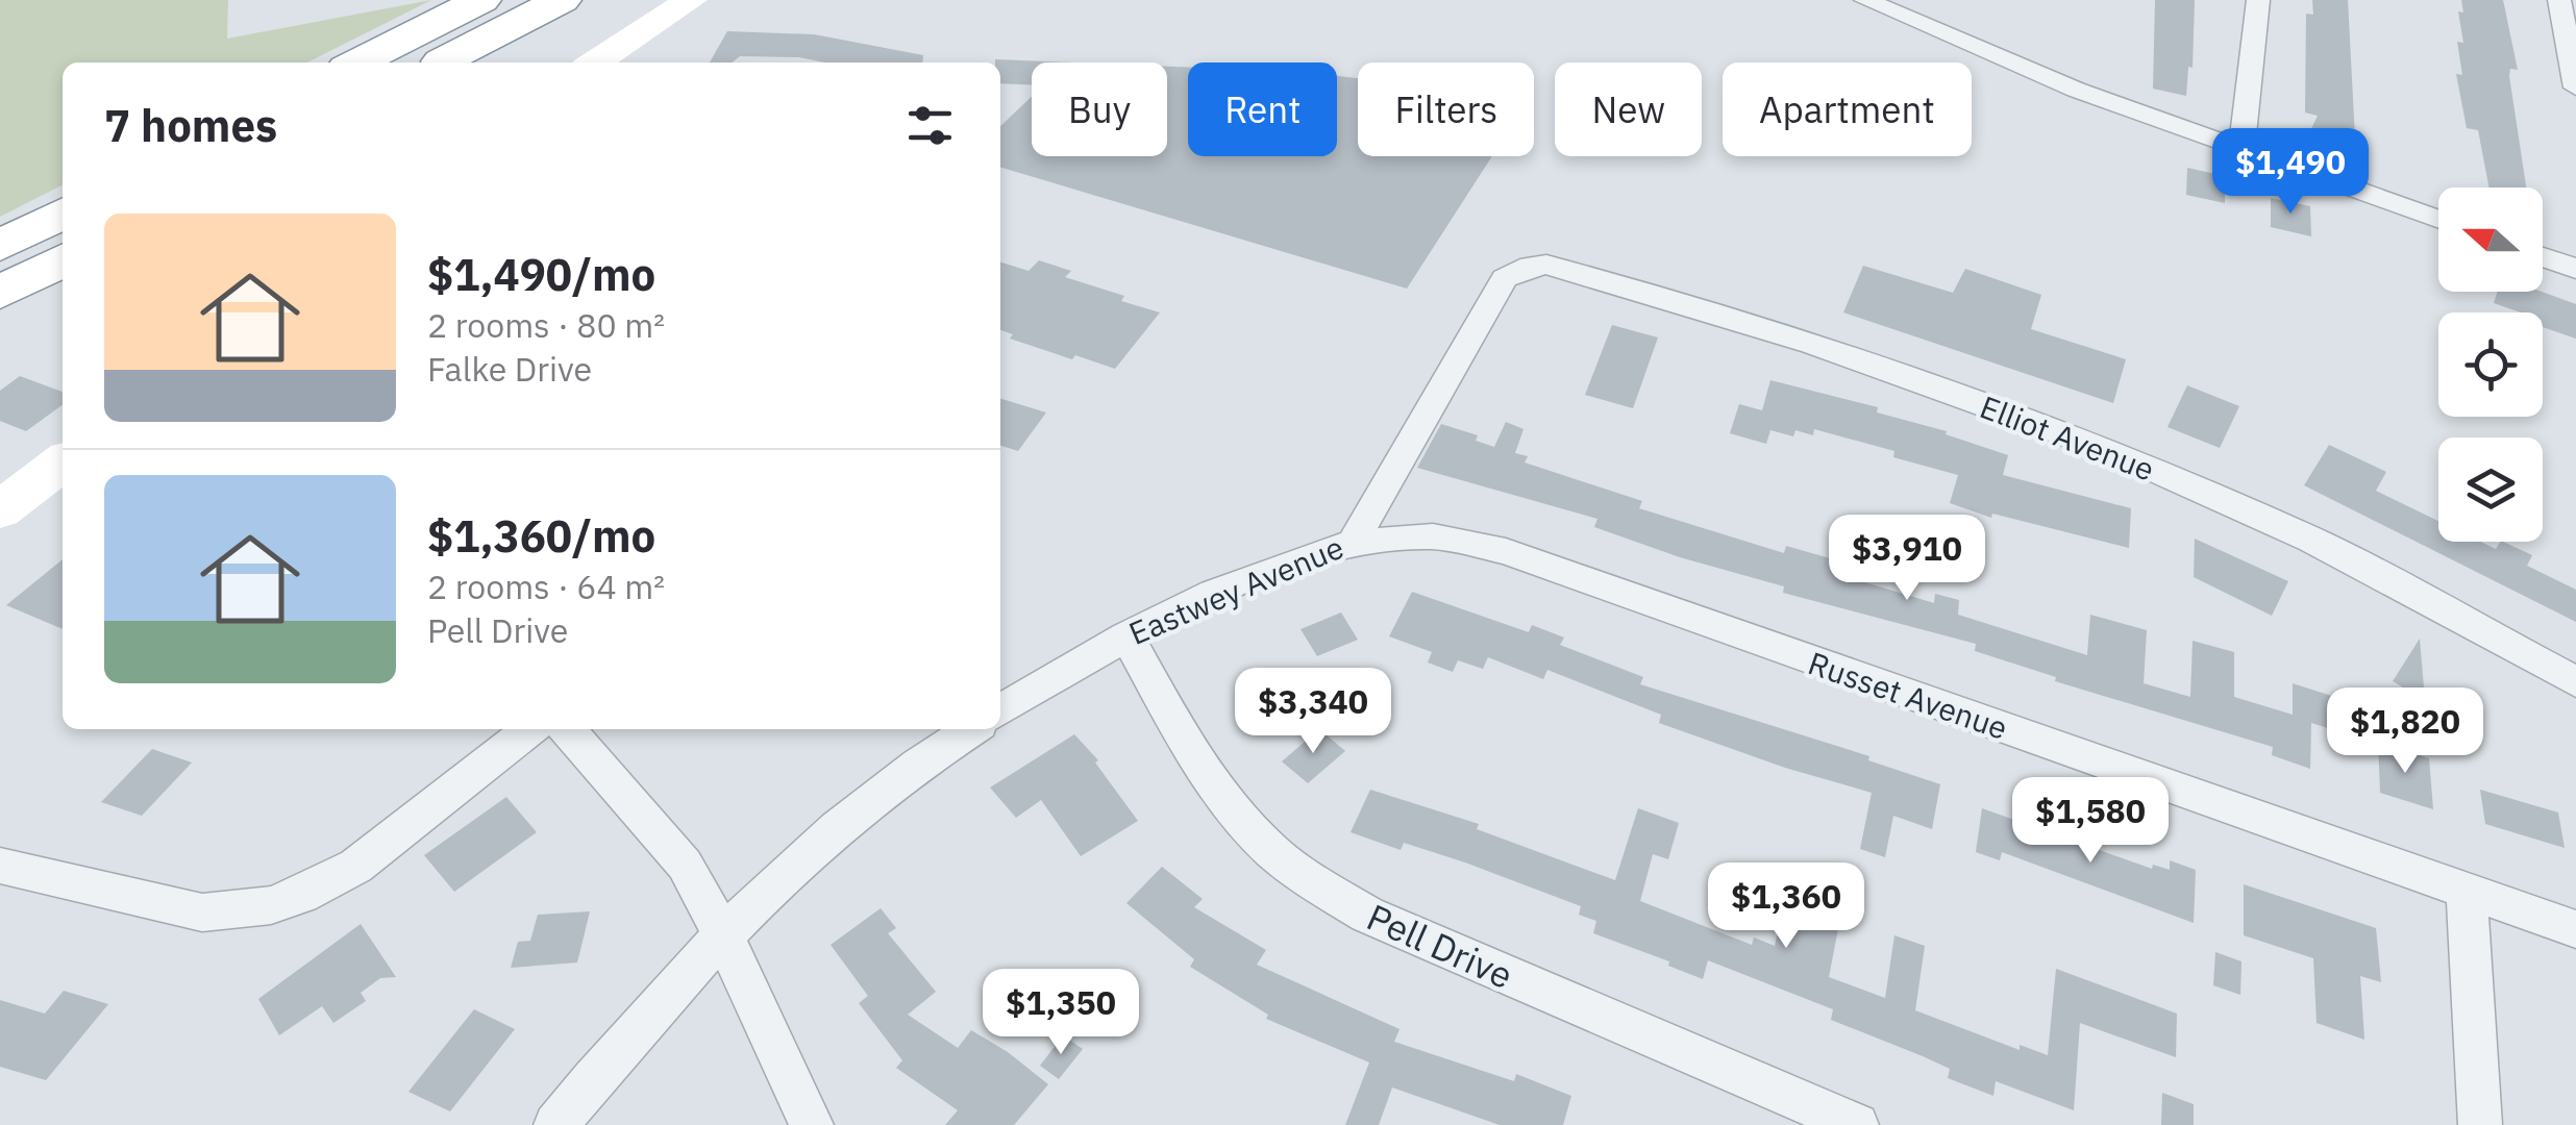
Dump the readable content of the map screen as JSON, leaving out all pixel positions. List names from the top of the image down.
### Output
{
  "streets": {
    "street": [
      "Elliot Avenue",
      "Eastwey Avenue",
      "Russet Avenue",
      "Pell Drive"
    ]
  },
  "crossings": [
    ["Elliot Avenue", "Eastwey Avenue"],
    ["Eastwey Avenue", "Russet Avenue"],
    ["Eastwey Avenue", "Pell Drive"]
  ],
  "north": "left",
  "page": {
    "chip": [
      "Buy",
      "Rent",
      "Filters",
      "New",
      "Apartment"
    ],
    "heading": "7 homes",
    "price": [
      "$1,490",
      "$3,910",
      "$3,340",
      "$1,820",
      "$1,580",
      "$1,360",
      "$1,350"
    ],
    "list": [
      {
        "name": "$1,490/mo",
        "note": "2 rooms · 80 m² · Falke Drive"
      },
      {
        "name": "$1,360/mo",
        "note": "2 rooms · 64 m² · Pell Drive"
      }
    ]
  }
}
